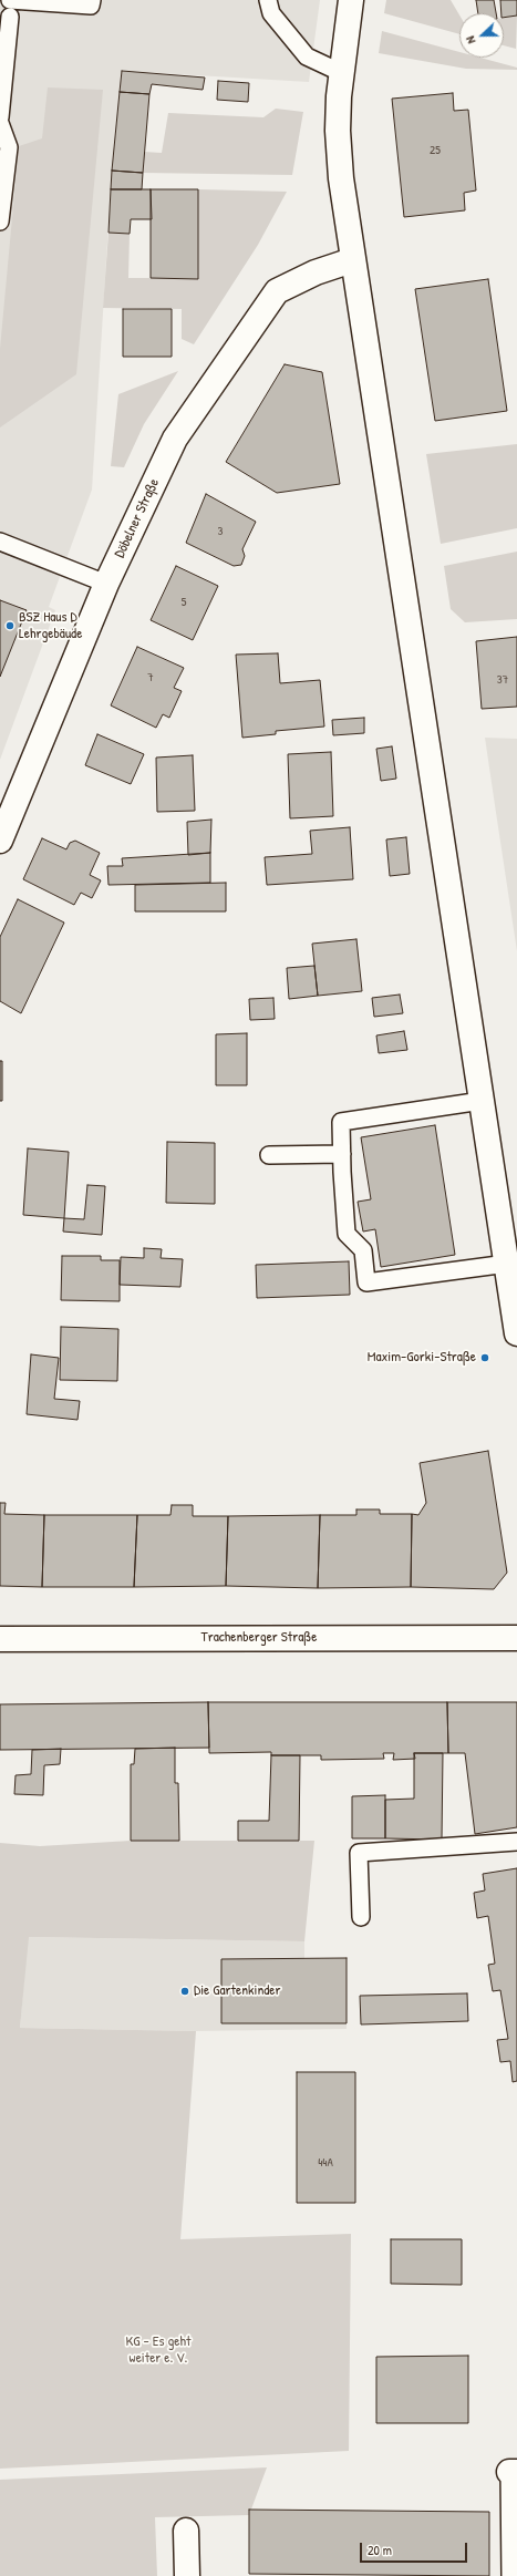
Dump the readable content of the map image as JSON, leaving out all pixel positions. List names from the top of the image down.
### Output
{
  "streets": {
    "street": ["Döbelner Straße", "Trachenberger Straße"]
  },
  "parks": ["KG - Es geht weiter e. V."],
  "places": ["BSZ Haus D Lehrgebäude", "Maxim-Gorki-Straße", "Die Gartenkinder"],
  "house_numbers": [
    "25",
    "3",
    "5",
    "7",
    "37",
    "44A"
  ],
  "scale_bar": "20 m",
  "north": "left"
}
